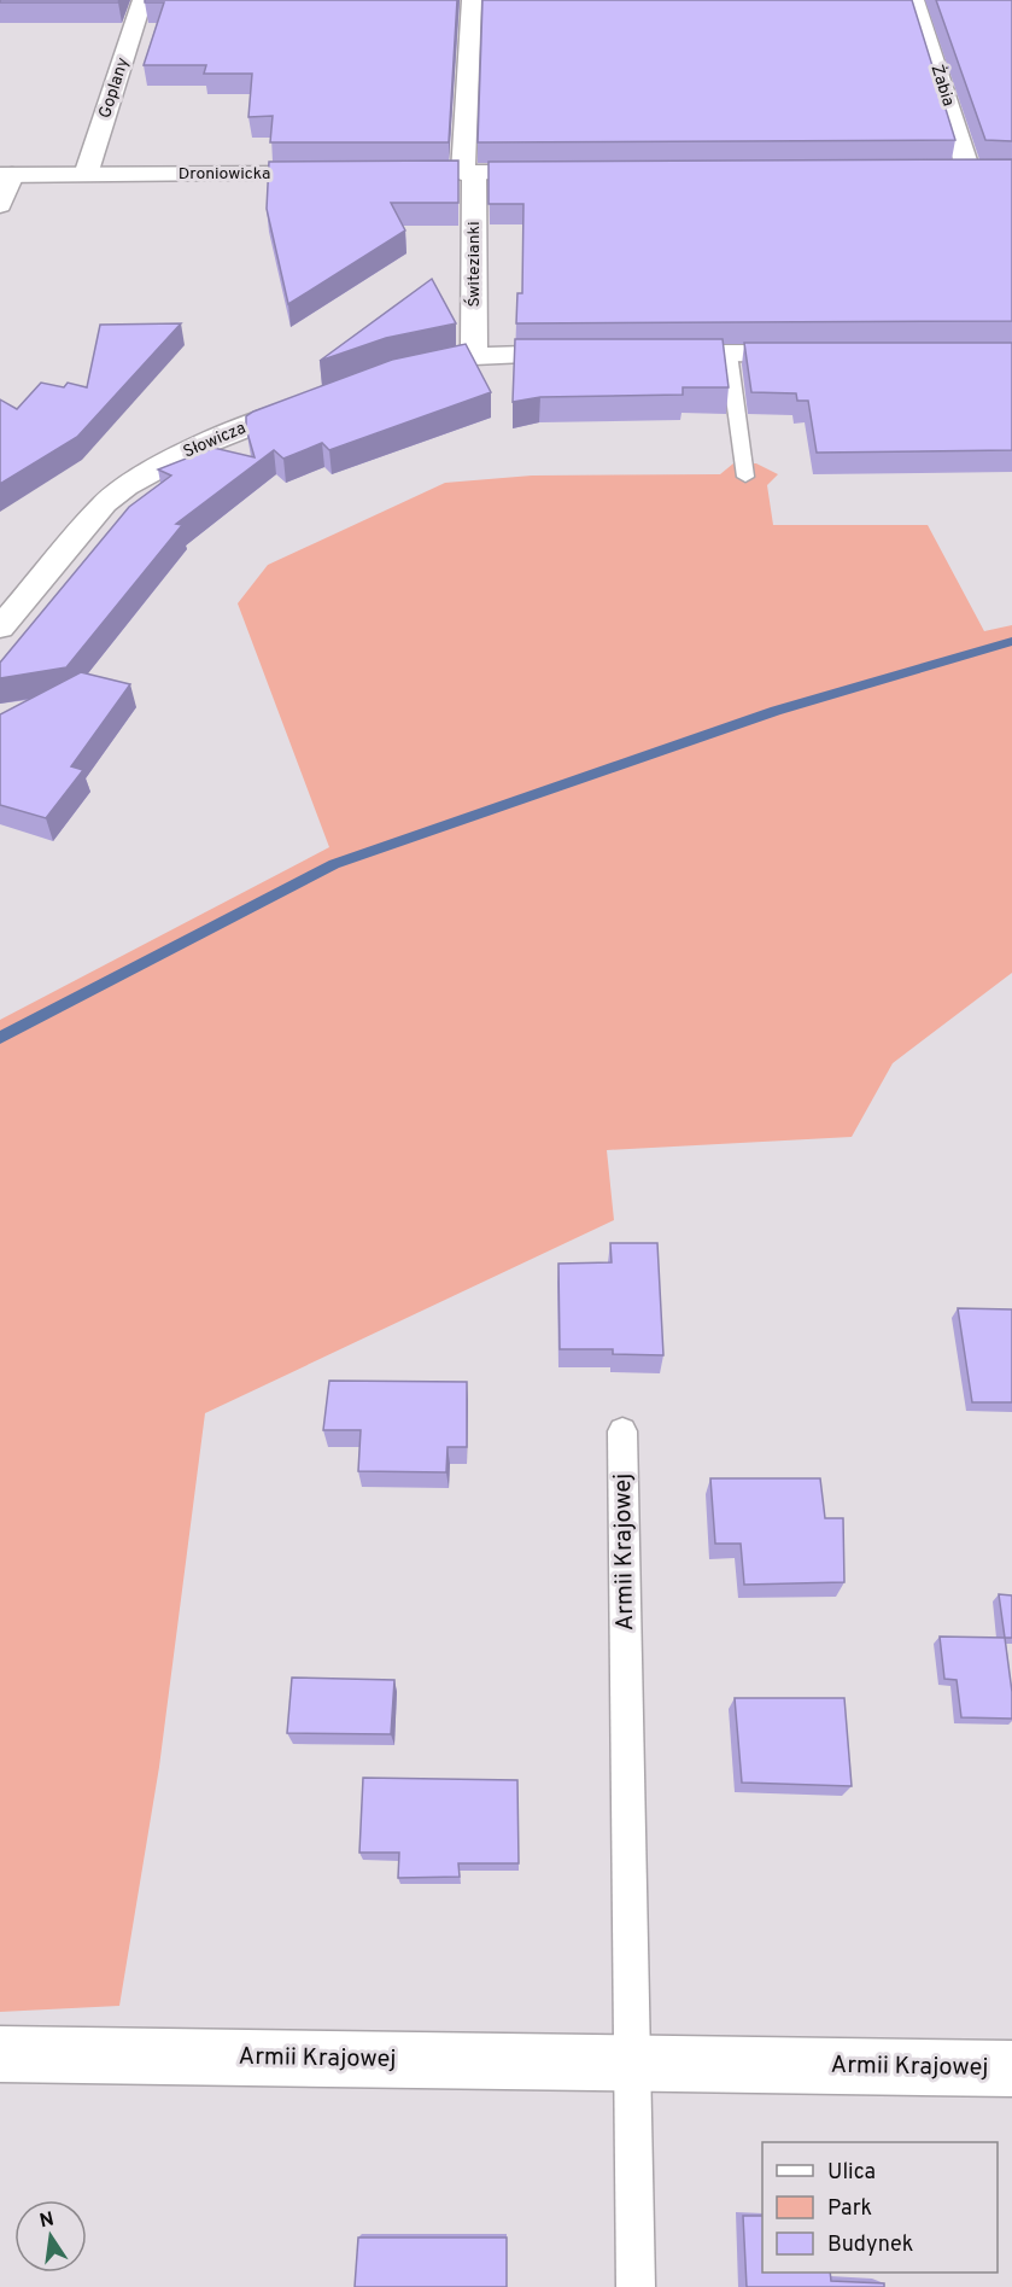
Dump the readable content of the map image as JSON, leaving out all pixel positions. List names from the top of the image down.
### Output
{
  "streets": {
    "street": [
      "Żabia",
      "Goplany",
      "Droniowicka",
      "Świtezianki",
      "Słowicza",
      "Armii Krajowej"
    ]
  },
  "crossings": [
    ["Goplany", "Droniowicka"]
  ],
  "legend": ["Ulica", "Park", "Budynek"],
  "north": "top"
}
